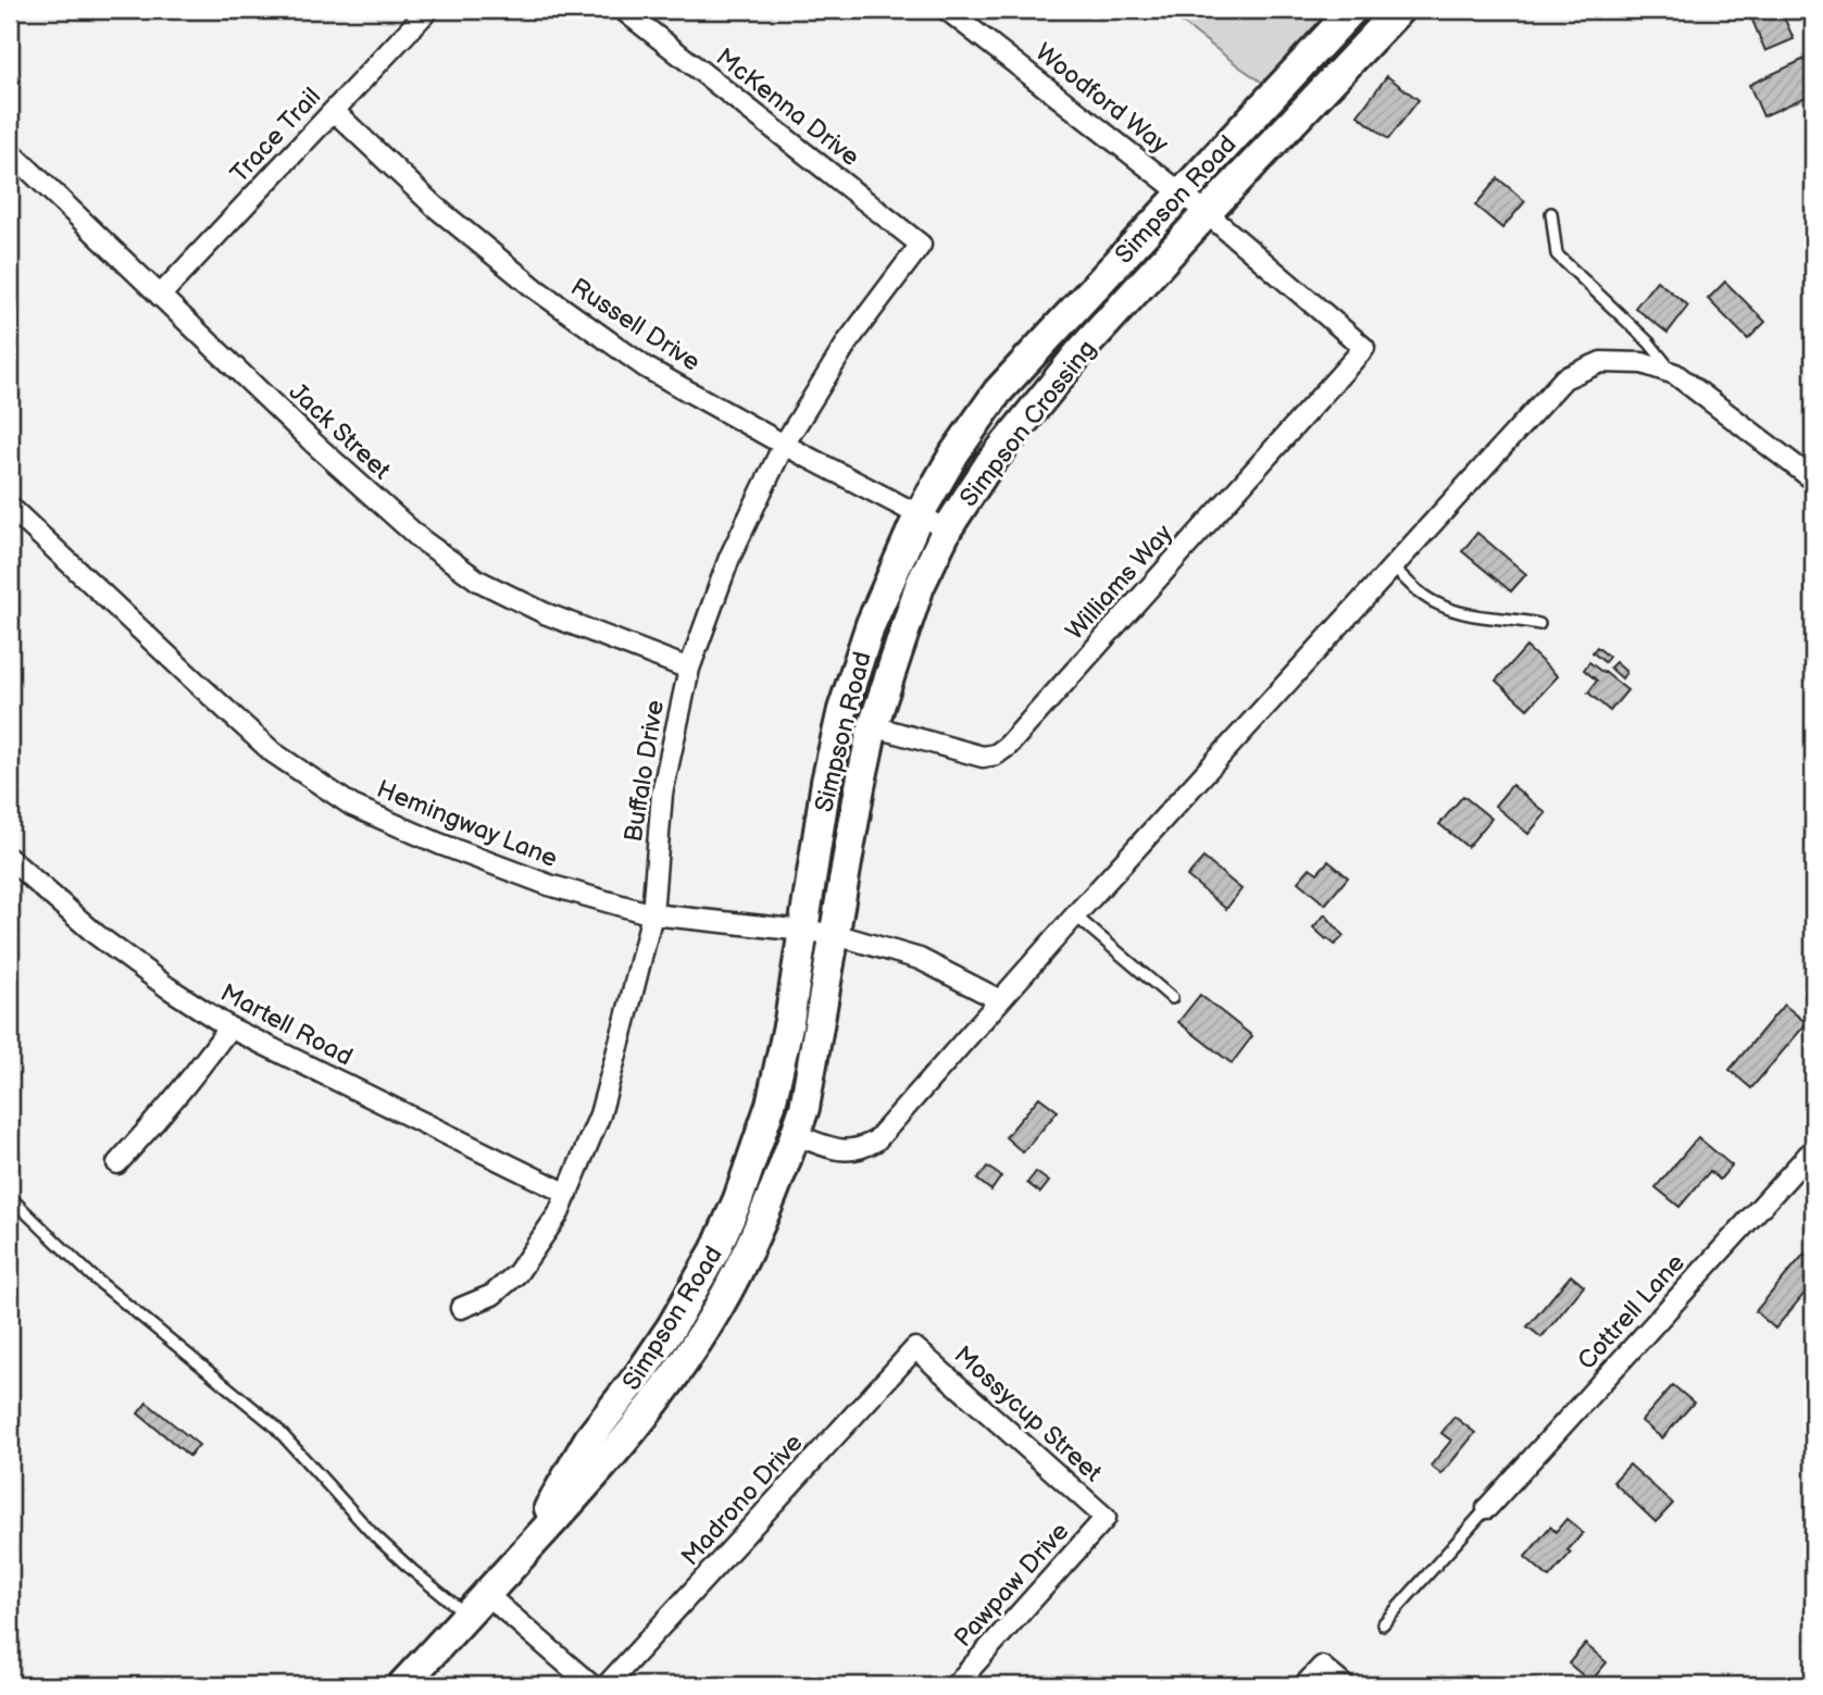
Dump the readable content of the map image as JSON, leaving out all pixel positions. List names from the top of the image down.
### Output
{
  "streets": {
    "street": [
      "Woodford Way",
      "McKenna Drive",
      "Trace Trail",
      "Simpson Road",
      "Russell Drive",
      "Simpson Crossing",
      "Jack Street",
      "Williams Way",
      "Buffalo Drive",
      "Hemingway Lane",
      "Martell Road",
      "Cottrell Lane",
      "Mossycup Street",
      "Madrono Drive",
      "Pawpaw Drive"
    ]
  },
  "crossings": [
    ["Woodford Way", "Simpson Road"],
    ["Woodford Way", "Simpson Crossing"],
    ["Woodford Way", "Williams Way"],
    ["McKenna Drive", "Buffalo Drive"],
    ["Trace Trail", "Russell Drive"],
    ["Trace Trail", "Jack Street"],
    ["Simpson Road", "Russell Drive"],
    ["Simpson Road", "Simpson Crossing"],
    ["Simpson Road", "Hemingway Lane"],
    ["Russell Drive", "Simpson Crossing"],
    ["Russell Drive", "Buffalo Drive"],
    ["Simpson Crossing", "Williams Way"],
    ["Simpson Crossing", "Hemingway Lane"],
    ["Jack Street", "Buffalo Drive"],
    ["Buffalo Drive", "Hemingway Lane"],
    ["Buffalo Drive", "Martell Road"],
    ["Mossycup Street", "Madrono Drive"],
    ["Mossycup Street", "Pawpaw Drive"]
  ]
}
